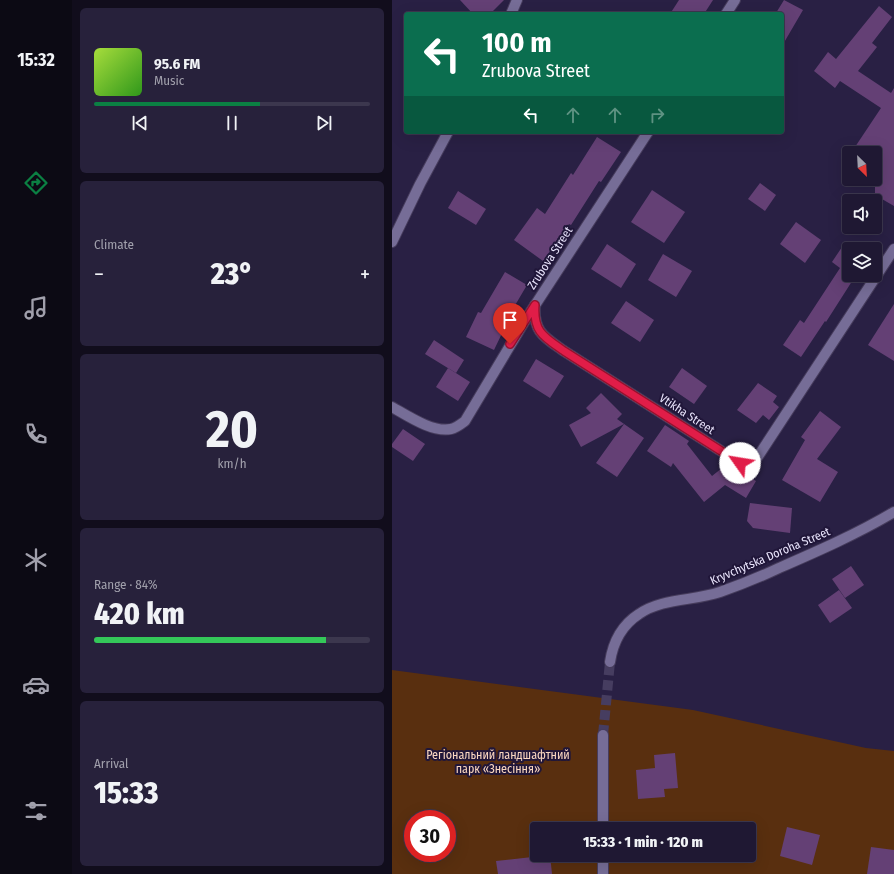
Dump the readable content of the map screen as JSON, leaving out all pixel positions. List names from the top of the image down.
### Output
{
  "streets": {
    "street": ["Zrubova Street", "Vtikha Street", "Kryvchytska Doroha Street"]
  },
  "crossings": [
    ["Zrubova Street", "Vtikha Street"]
  ],
  "parks": ["Регіональний ландшафтний парк «Знесіння»"],
  "north": "bottom right",
  "page": {
    "tabs": "15:32",
    "turn": ["100 m", "Zrubova Street"],
    "song": ["95.6 FM", "Music"],
    "tile": [
      "Climate",
      ["20", "km/h"],
      ["Range · 84%", "420 km"],
      ["Arrival", "15:33"]
    ],
    "heat": ["−", "23°", "+"],
    "limit": "30",
    "trip": "15:33 · 1 min · 120 m"
  }
}
